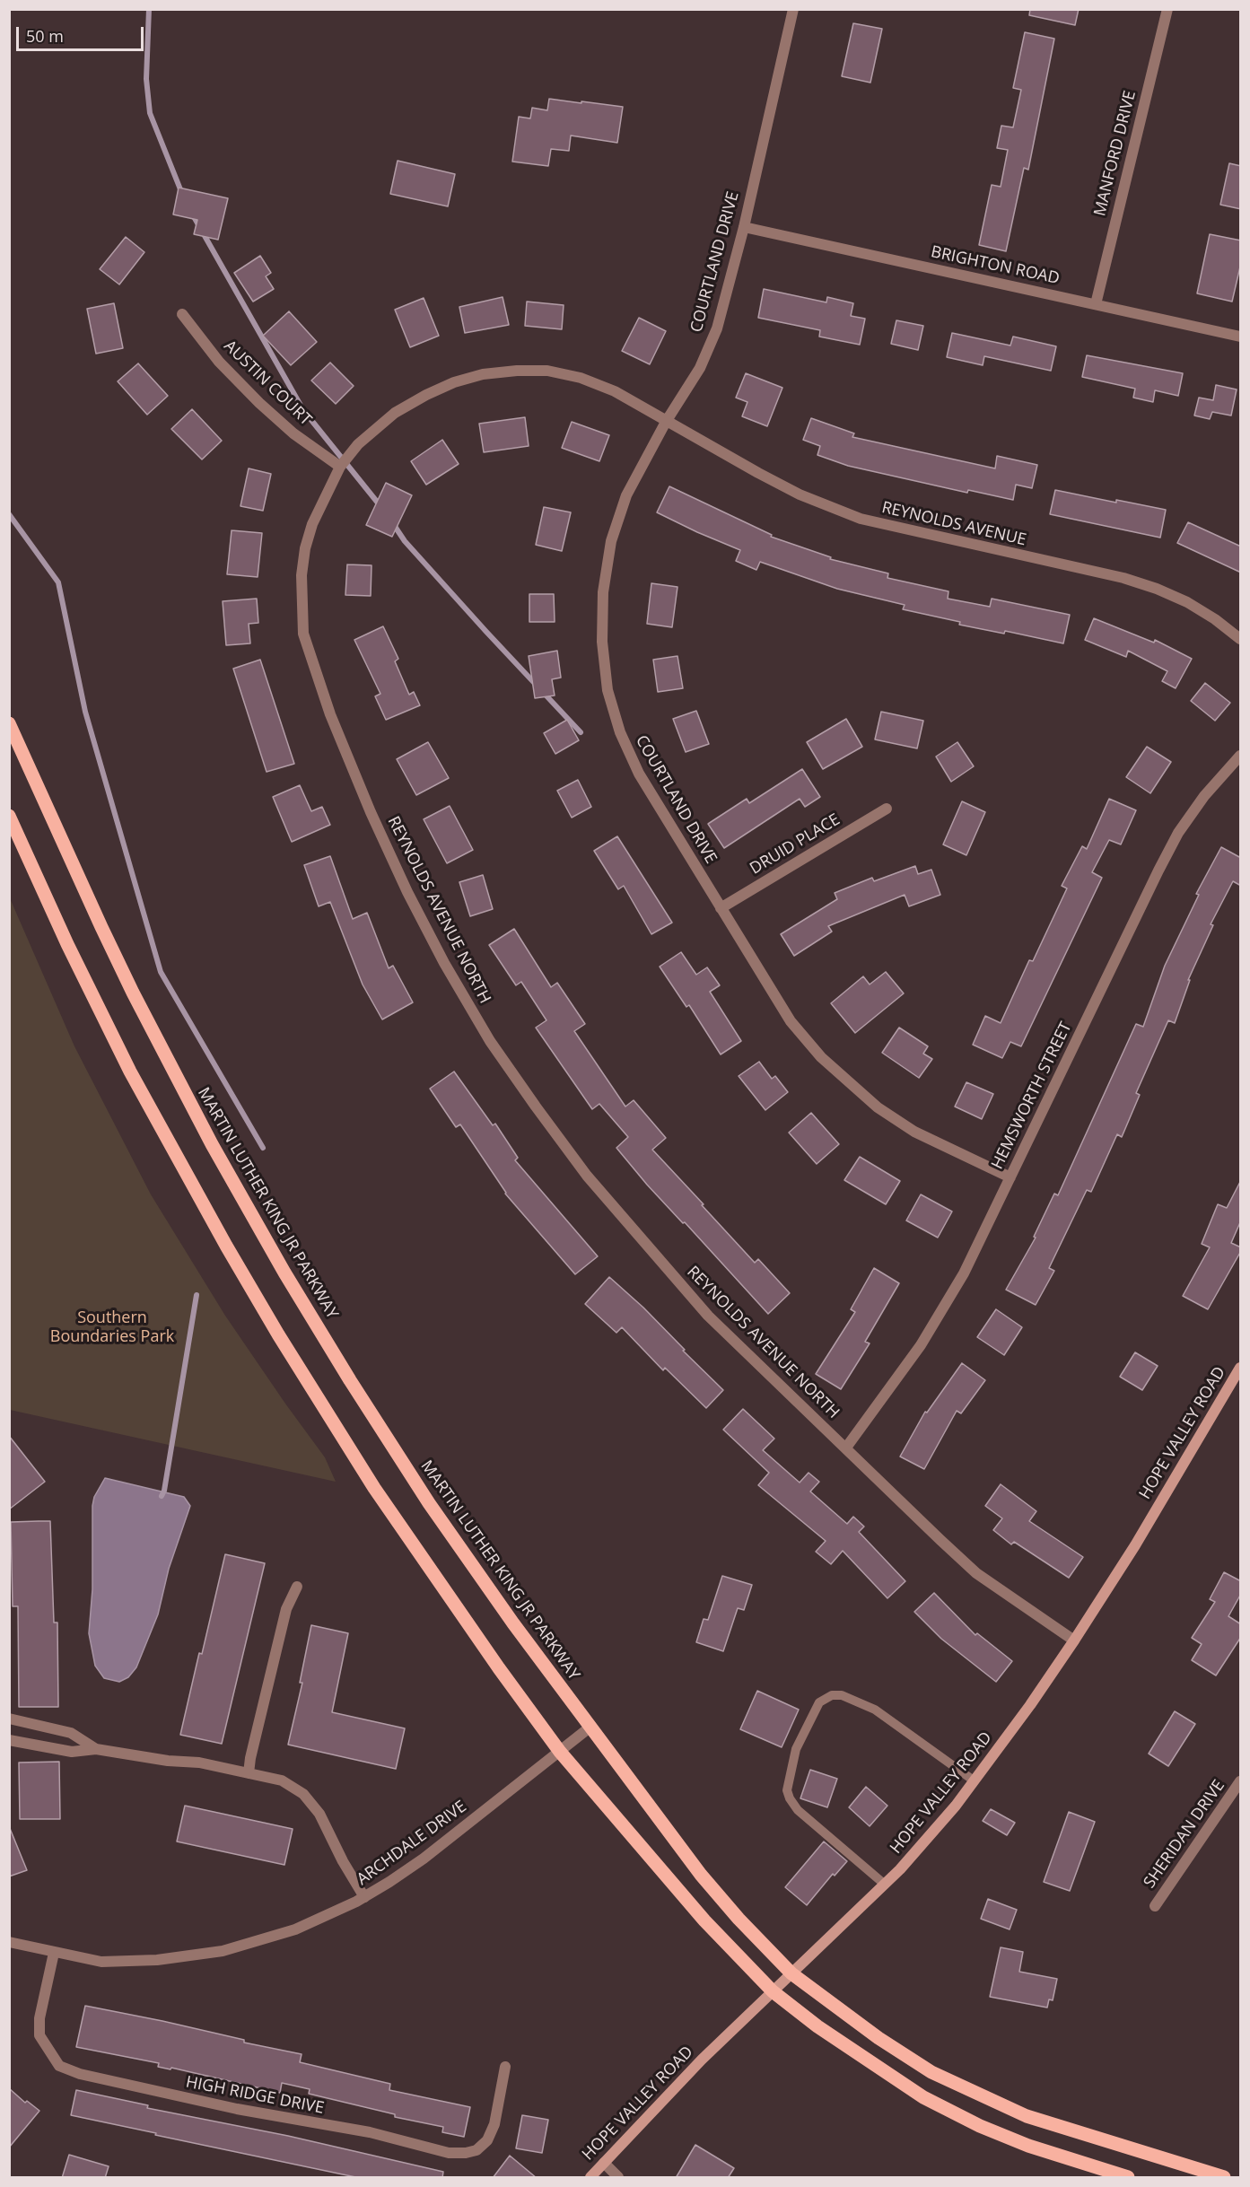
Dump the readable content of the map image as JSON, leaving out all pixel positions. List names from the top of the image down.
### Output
{
  "streets": {
    "main road": ["MARTIN LUTHER KING JR PARKWAY", "HOPE VALLEY ROAD"],
    "street": [
      "MANFORD DRIVE",
      "COURTLAND DRIVE",
      "BRIGHTON ROAD",
      "AUSTIN COURT",
      "REYNOLDS AVENUE",
      "DRUID PLACE",
      "REYNOLDS AVENUE NORTH",
      "HEMSWORTH STREET",
      "SHERIDAN DRIVE",
      "ARCHDALE DRIVE",
      "HIGH RIDGE DRIVE"
    ]
  },
  "crossings": [
    ["MANFORD DRIVE", "BRIGHTON ROAD"],
    ["COURTLAND DRIVE", "BRIGHTON ROAD"],
    ["COURTLAND DRIVE", "REYNOLDS AVENUE"],
    ["COURTLAND DRIVE", "DRUID PLACE"],
    ["COURTLAND DRIVE", "REYNOLDS AVENUE NORTH"],
    ["COURTLAND DRIVE", "HEMSWORTH STREET"],
    ["AUSTIN COURT", "REYNOLDS AVENUE NORTH"],
    ["REYNOLDS AVENUE", "REYNOLDS AVENUE NORTH"],
    ["REYNOLDS AVENUE NORTH", "HEMSWORTH STREET"],
    ["REYNOLDS AVENUE NORTH", "HOPE VALLEY ROAD"],
    ["MARTIN LUTHER KING JR PARKWAY", "HOPE VALLEY ROAD"],
    ["MARTIN LUTHER KING JR PARKWAY", "ARCHDALE DRIVE"],
    ["ARCHDALE DRIVE", "HIGH RIDGE DRIVE"]
  ],
  "parks": ["Southern Boundaries Park"],
  "scale_bar": "50 m"
}
